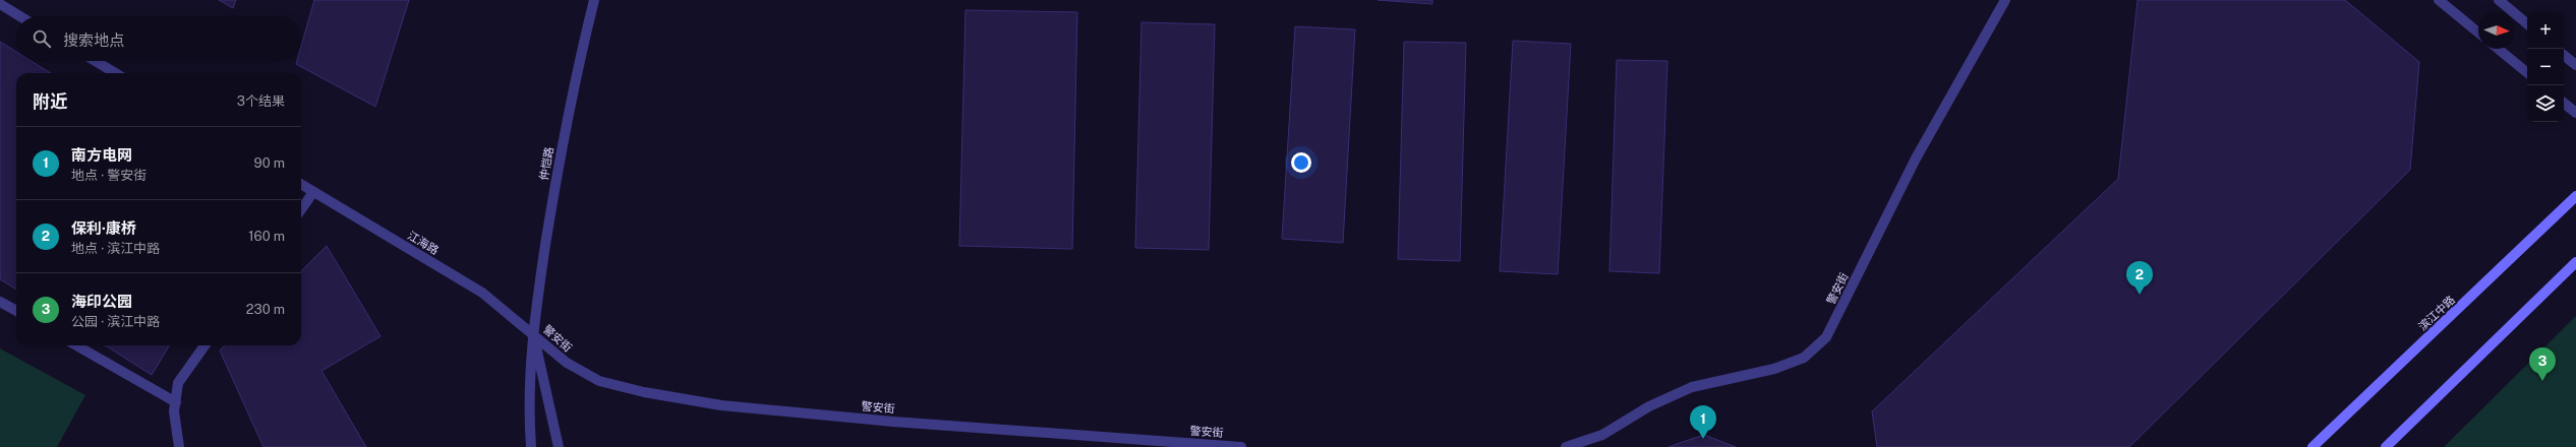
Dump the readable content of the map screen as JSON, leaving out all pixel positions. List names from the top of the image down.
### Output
{
  "streets": {
    "main road": ["滨江中路"],
    "street": ["仲恺路", "江海路", "警安街"]
  },
  "crossings": [
    ["仲恺路", "江海路"],
    ["仲恺路", "警安街"],
    ["江海路", "警安街"]
  ],
  "north": "right",
  "page": {
    "map_buttons": ["+", "−"],
    "search": "搜索地点",
    "heading": ["附近", "3个结果"],
    "list": [
      {
        "mark": "1",
        "name": "南方电网",
        "note": "地点 · 警安街",
        "value": "90 m"
      },
      {
        "mark": "2",
        "name": "保利·康桥",
        "note": "地点 · 滨江中路",
        "value": "160 m"
      },
      {
        "mark": "3",
        "name": "海印公园",
        "note": "公园 · 滨江中路",
        "value": "230 m"
      }
    ],
    "pins": ["2", "3", "1"]
  }
}
